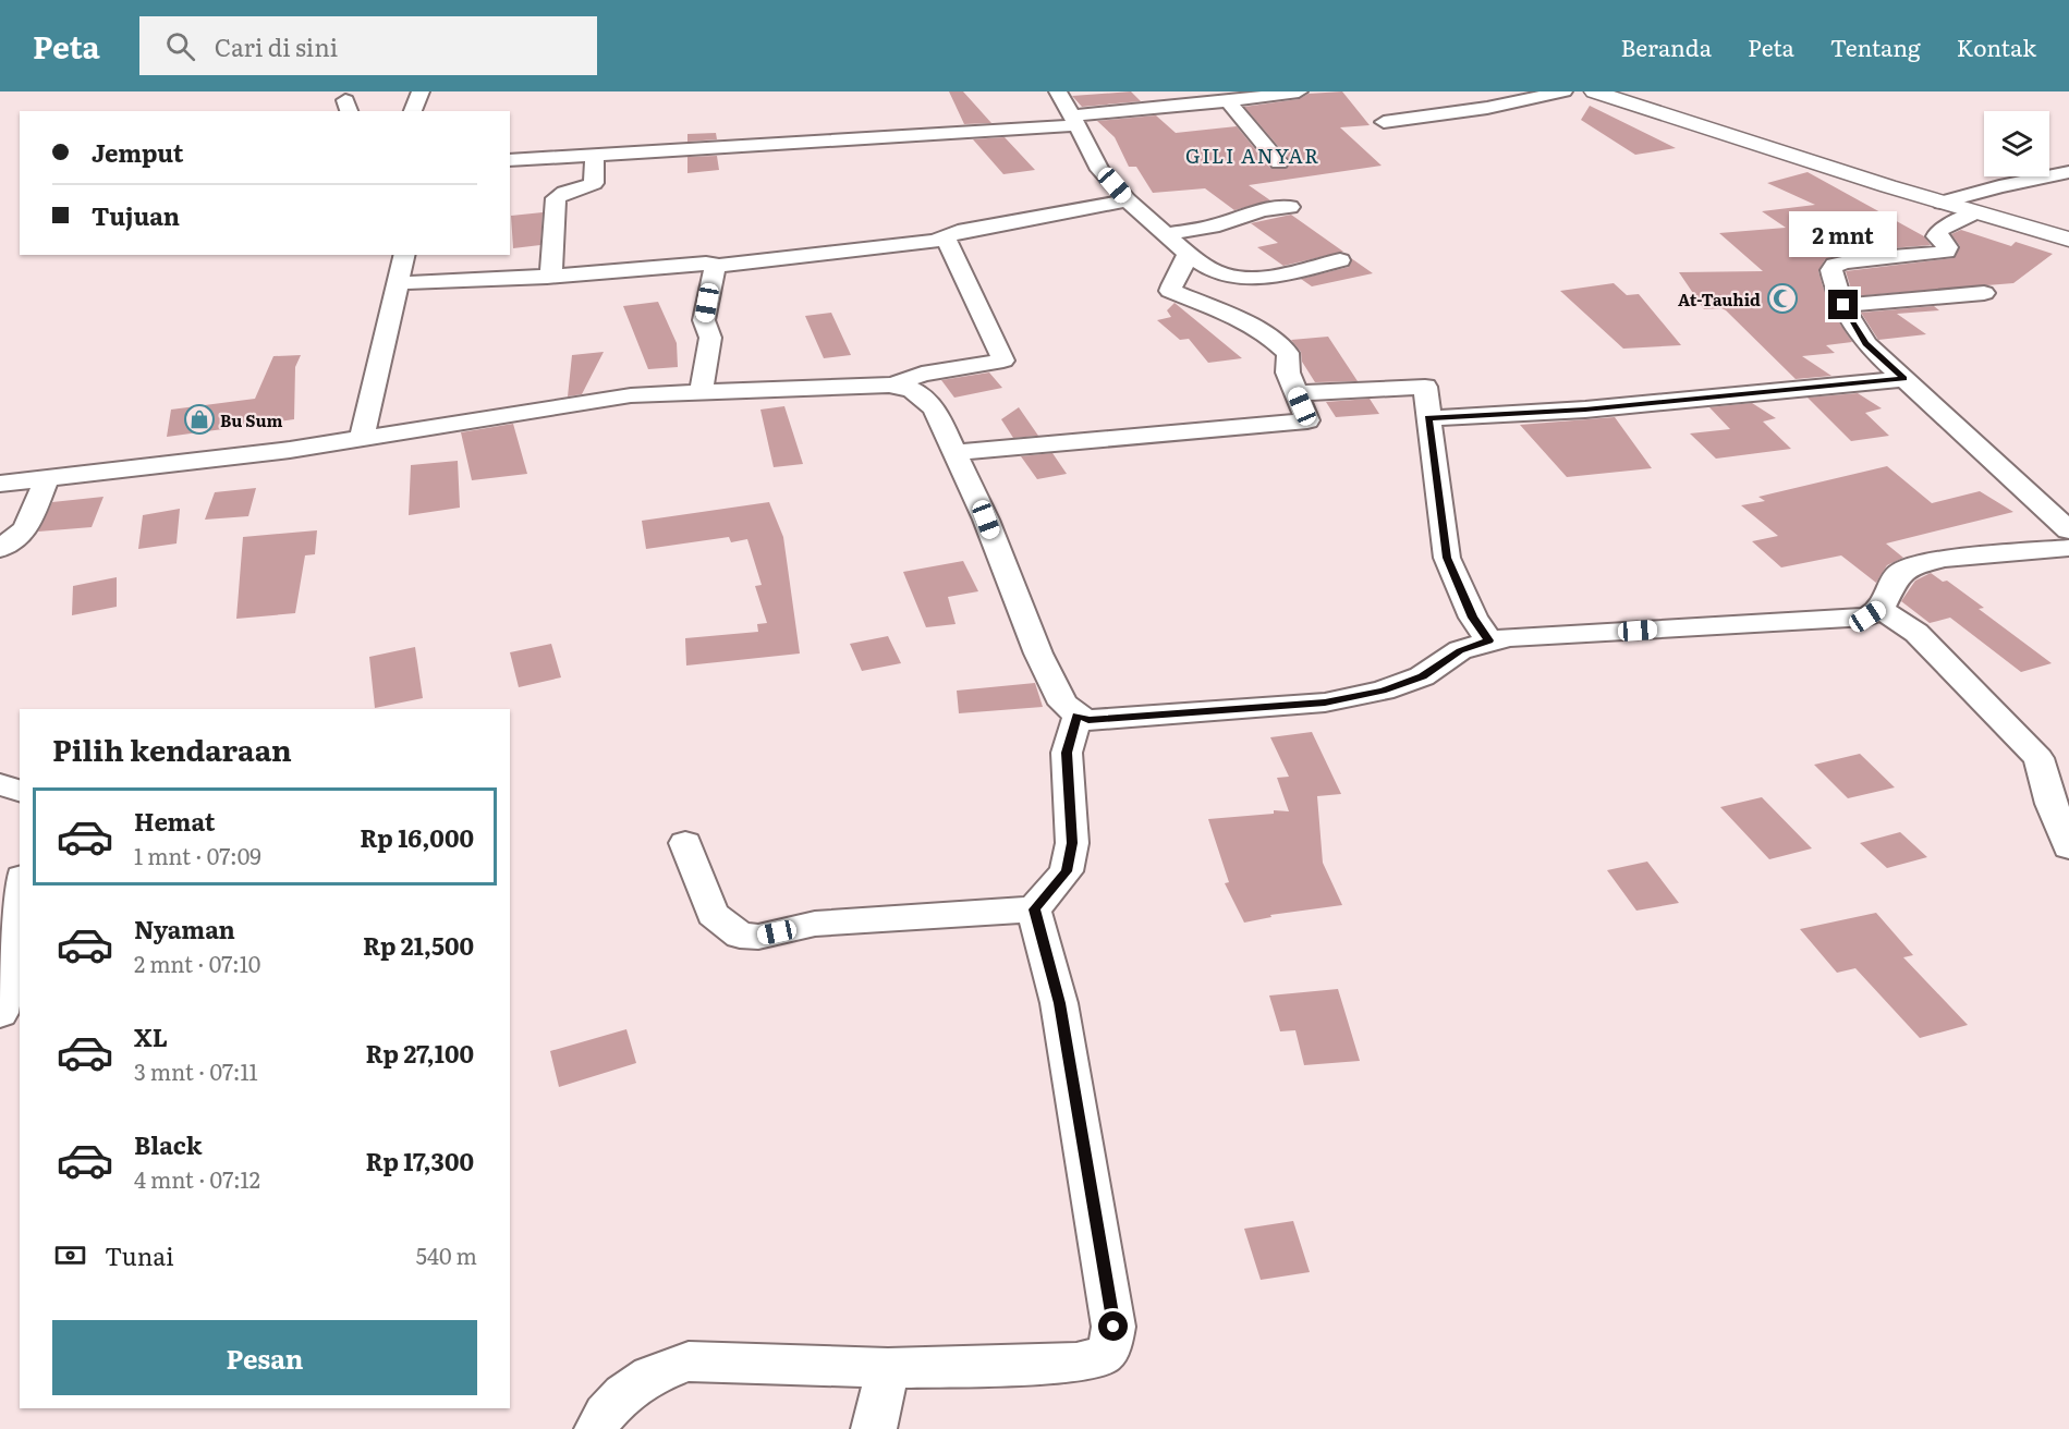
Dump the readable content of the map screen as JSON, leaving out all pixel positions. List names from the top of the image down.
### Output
{
  "districts": ["GILI ANYAR"],
  "places": {
    "mosque": ["At-Tauhid"],
    "shop": ["Bu Sum"]
  },
  "page": {
    "header": "Peta",
    "search": "Cari di sini",
    "nav": [
      "Beranda",
      "Peta",
      "Tentang",
      "Kontak"
    ],
    "banner": ["Jemput", "Tujuan"],
    "bubble": "2 mnt",
    "heading": "Pilih kendaraan",
    "list": [
      {
        "name": "Hemat",
        "note": "1 mnt · 07:09",
        "value": "Rp 16,000"
      },
      {
        "name": "Nyaman",
        "note": "2 mnt · 07:10",
        "value": "Rp 21,500"
      },
      {
        "name": "XL",
        "note": "3 mnt · 07:11",
        "value": "Rp 27,100"
      },
      {
        "name": "Black",
        "note": "4 mnt · 07:12",
        "value": "Rp 17,300"
      }
    ],
    "pay": ["Tunai", "540 m"],
    "buttons": "Pesan"
  }
}
